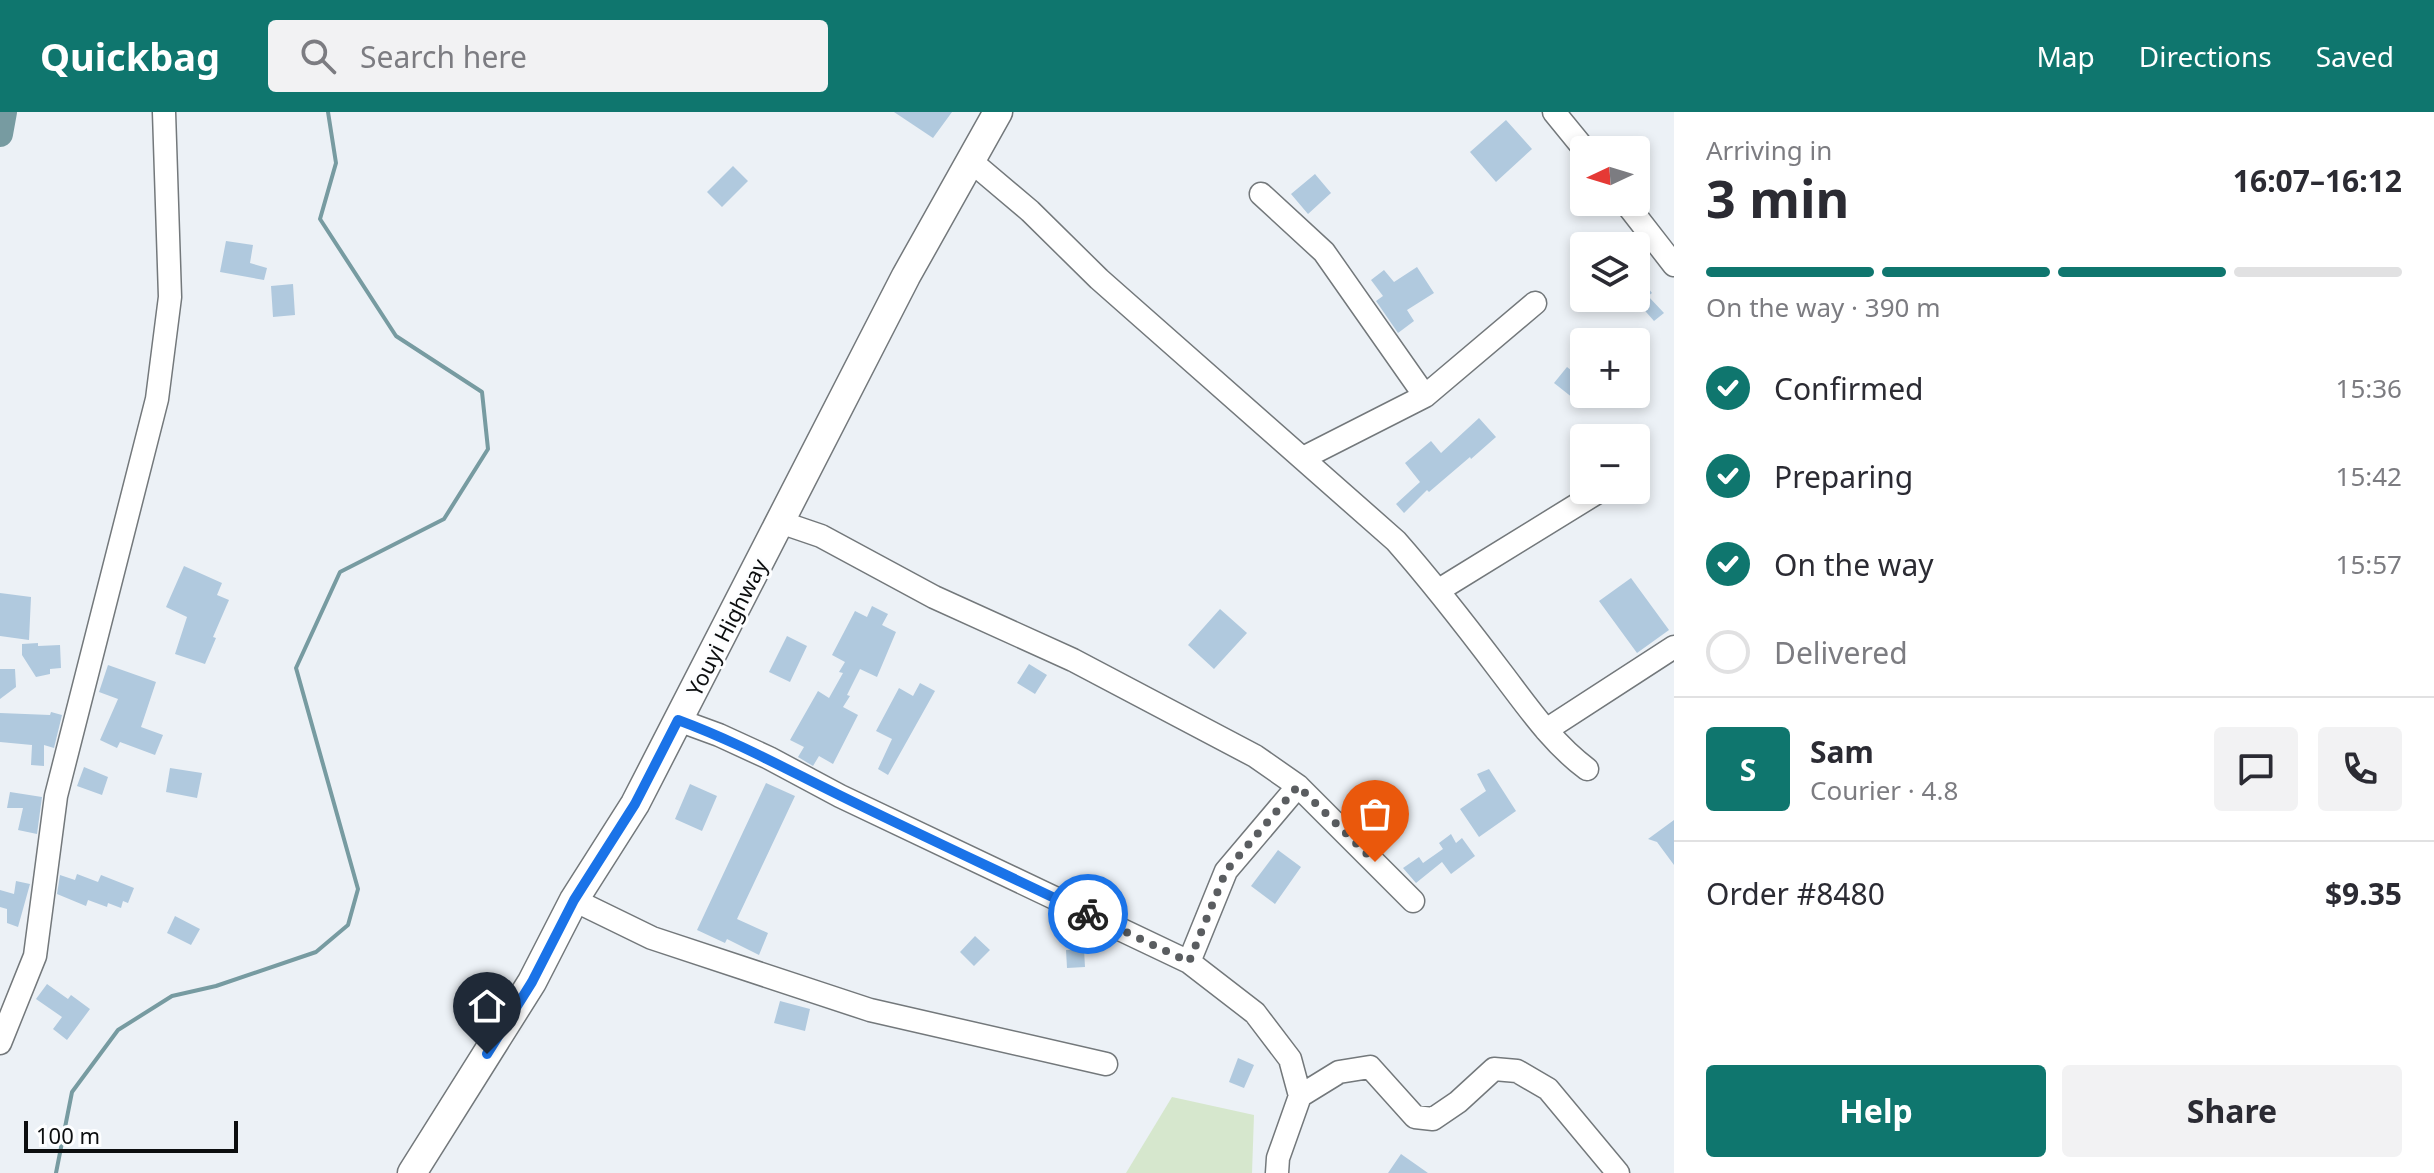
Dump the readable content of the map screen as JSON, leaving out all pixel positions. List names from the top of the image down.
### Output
{
  "streets": {
    "main road": ["Youyi Highway"]
  },
  "scale_bar": "100 m",
  "north": "left",
  "page": {
    "header": "Quickbag",
    "search": "Search here",
    "nav": ["Map", "Directions", "Saved"],
    "heading": ["3 min", "Arriving in", "16:07–16:12"],
    "panel": [
      "Sam",
      "Courier · 4.8",
      "Order #8480",
      "$9.35"
    ],
    "map_buttons": ["+", "−"],
    "bar": "On the way · 390 m",
    "list": [
      ["Confirmed", "15:36"],
      ["Preparing", "15:42"],
      ["On the way", "15:57"],
      "Delivered"
    ],
    "round": "S",
    "buttons": ["Help", "Share"],
    "scale": "100 m"
  }
}
